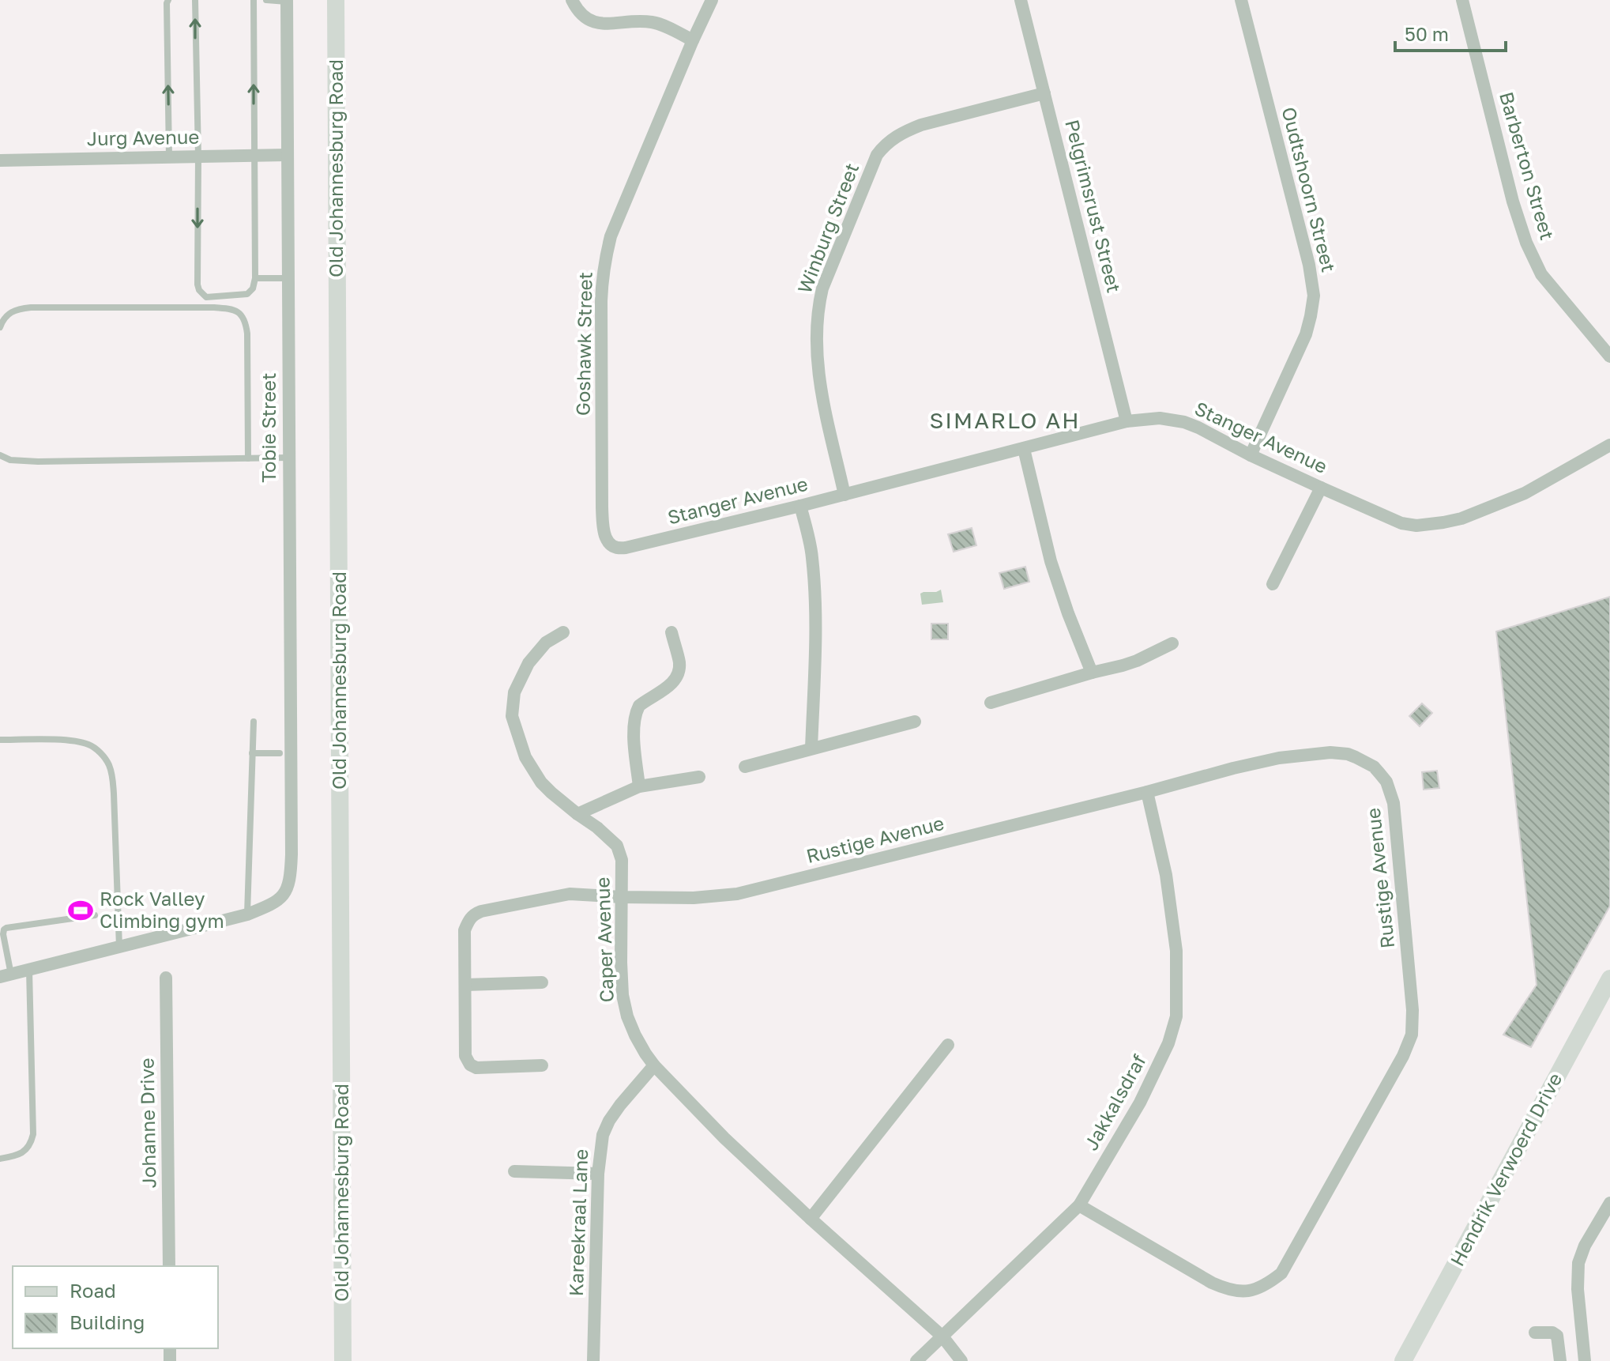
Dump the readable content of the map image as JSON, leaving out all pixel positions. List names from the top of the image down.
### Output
{
  "streets": {
    "main road": ["Old Johannesburg Road", "Hendrik Verwoerd Drive"],
    "street": [
      "Jurg Avenue",
      "Barberton Street",
      "Oudtshoorn Street",
      "Pelgrimsrust Street",
      "Winburg Street",
      "Goshawk Street",
      "Tobie Street",
      "Stanger Avenue",
      "Rustige Avenue",
      "Caper Avenue",
      "Jakkalsdraf",
      "Johanne Drive",
      "Kareekraal Lane"
    ]
  },
  "crossings": [
    ["Jurg Avenue", "Tobie Street"],
    ["Oudtshoorn Street", "Stanger Avenue"],
    ["Pelgrimsrust Street", "Winburg Street"],
    ["Pelgrimsrust Street", "Stanger Avenue"],
    ["Winburg Street", "Stanger Avenue"],
    ["Goshawk Street", "Stanger Avenue"],
    ["Rustige Avenue", "Caper Avenue"],
    ["Rustige Avenue", "Jakkalsdraf"],
    ["Caper Avenue", "Jakkalsdraf"],
    ["Caper Avenue", "Kareekraal Lane"]
  ],
  "districts": ["SIMARLO AH"],
  "places": {
    "sports": ["Rock Valley Climbing gym"]
  },
  "legend": ["Road", "Building"],
  "scale_bar": "50 m"
}
